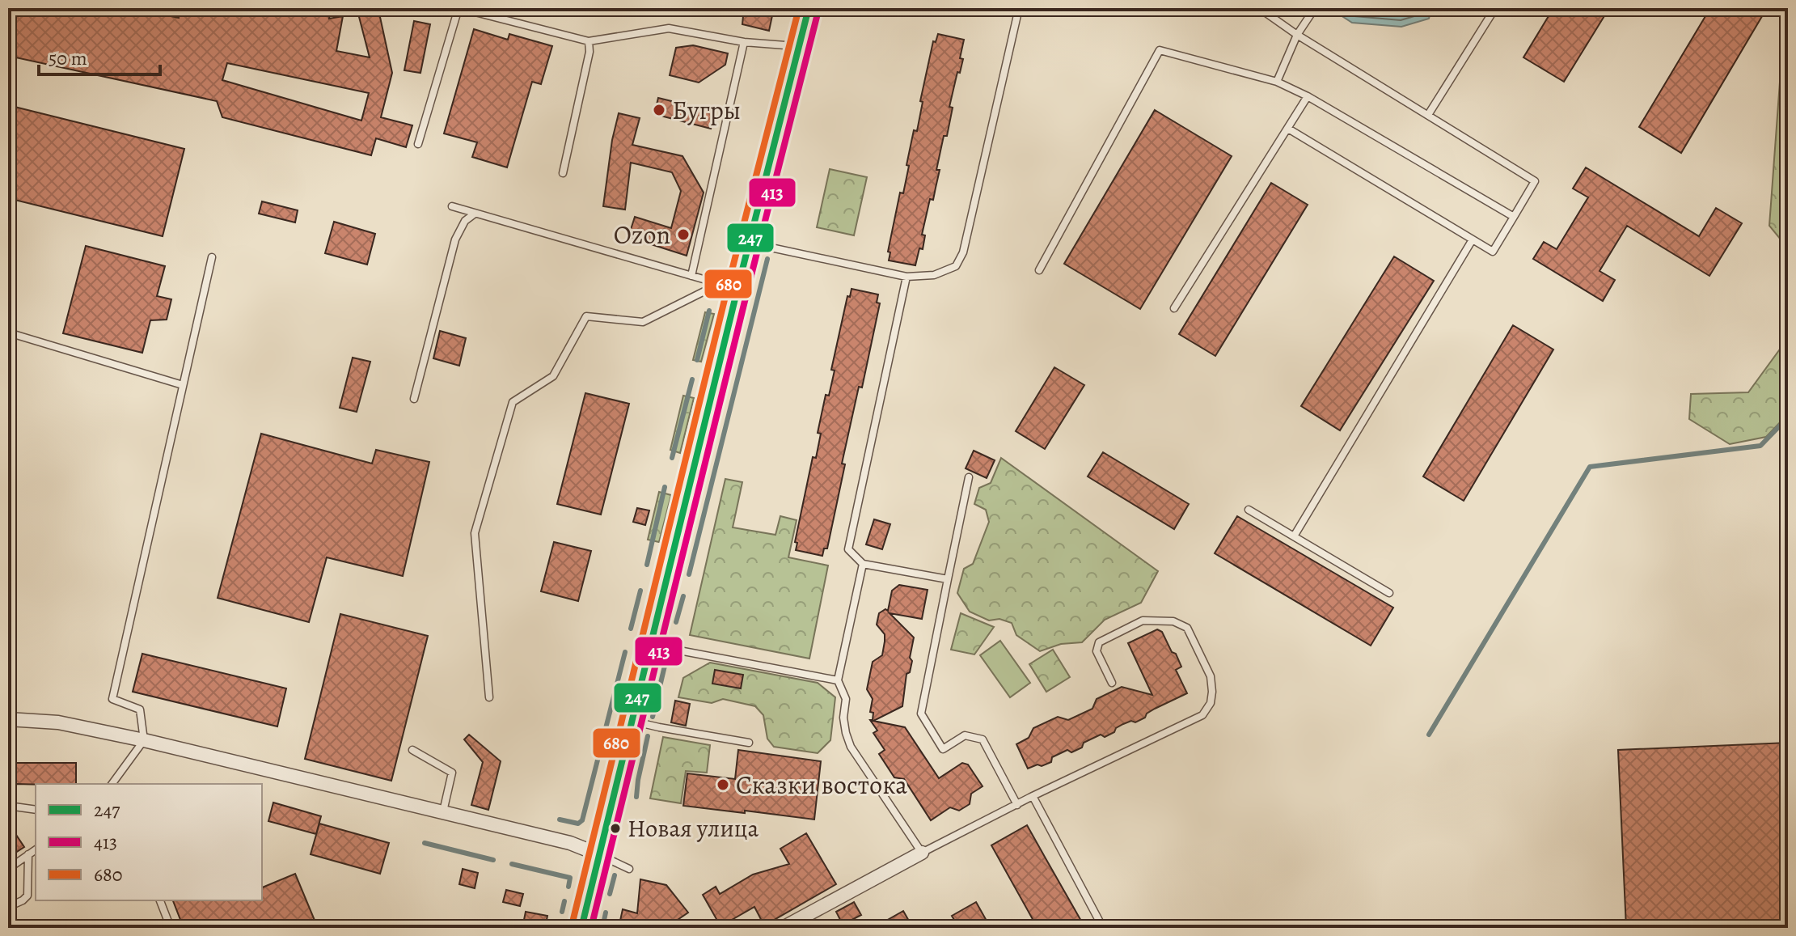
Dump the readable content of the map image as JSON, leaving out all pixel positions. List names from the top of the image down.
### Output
{
  "places": [
    "Бугры",
    "Ozon",
    "Сказки востока",
    "Новая улица"
  ],
  "lines": ["transit line 247", "transit line 680", "transit line 413"],
  "legend": ["247", "413", "680"],
  "scale_bar": "50 m"
}
